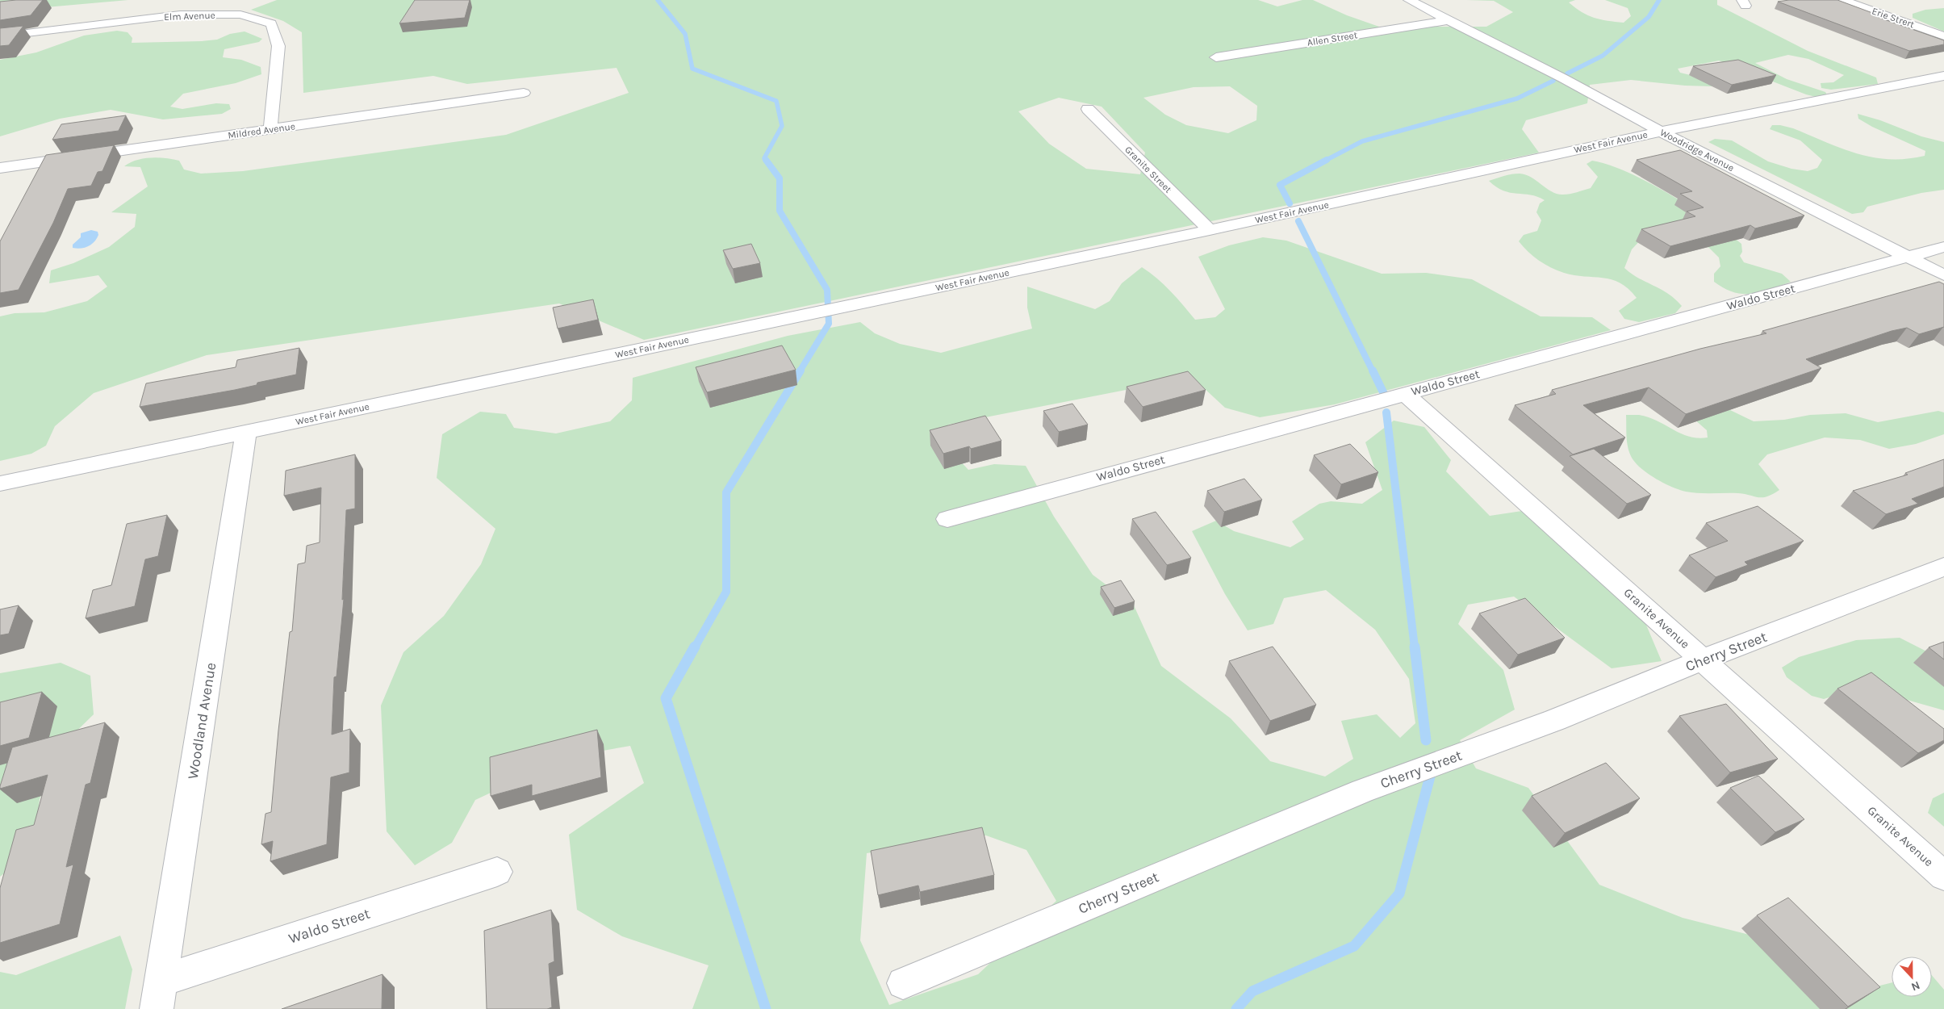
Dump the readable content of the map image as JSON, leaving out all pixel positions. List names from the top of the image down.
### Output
{
  "streets": {
    "street": [
      "Elm Avenue",
      "Erie Strert",
      "Allen Street",
      "Mildred Avenue",
      "West Fair Avenue",
      "Woodridge Avenue",
      "Granite Street",
      "Waldo Street",
      "Granite Avenue",
      "Cherry Street",
      "Woodland Avenue"
    ]
  },
  "crossings": [
    ["Elm Avenue", "Mildred Avenue"],
    ["Allen Street", "Woodridge Avenue"],
    ["West Fair Avenue", "Woodridge Avenue"],
    ["West Fair Avenue", "Granite Street"],
    ["West Fair Avenue", "Woodland Avenue"],
    ["Woodridge Avenue", "Waldo Street"],
    ["Waldo Street", "Granite Avenue"],
    ["Waldo Street", "Woodland Avenue"],
    ["Granite Avenue", "Cherry Street"]
  ],
  "north": "bottom"
}
